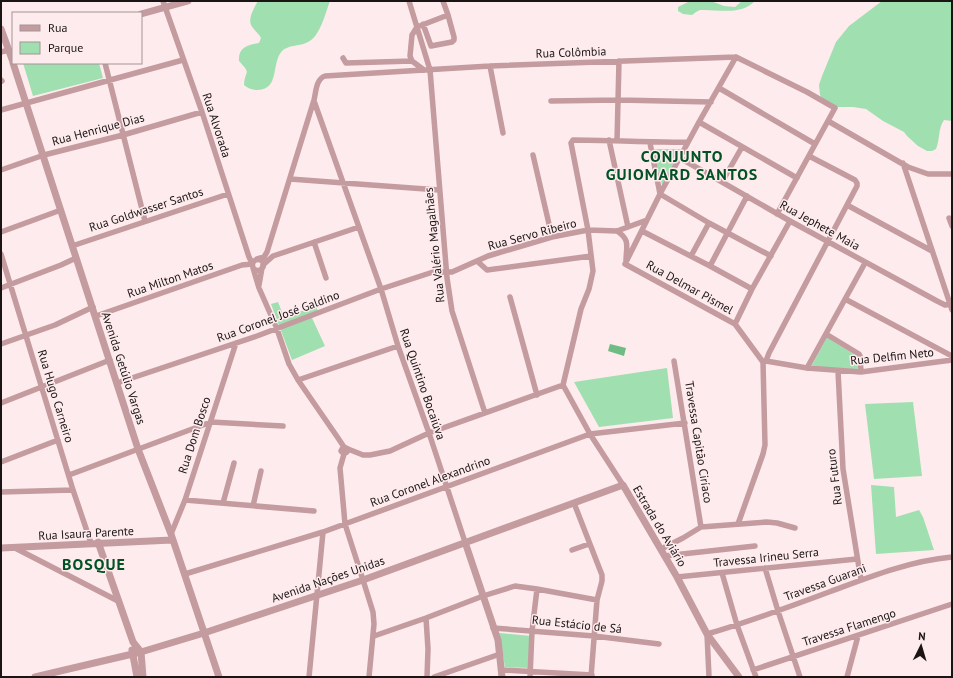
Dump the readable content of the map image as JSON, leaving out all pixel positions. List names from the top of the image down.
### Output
{
  "streets": {
    "street": [
      "Rua Colômbia",
      "Rua Alvorada",
      "Rua Henrique Dias",
      "Rua Goldwasser Santos",
      "Rua Jephete Maia",
      "Rua Servo Ribeiro",
      "Rua Valério Magalhães",
      "Rua Milton Matos",
      "Rua Delmar Pismel",
      "Rua Coronel José Galdino",
      "Rua Delfim Neto",
      "Avenida Getúlio Vargas",
      "Rua Quintino Bocaiúva",
      "Rua Hugo Carneiro",
      "Rua Dom Bosco",
      "Travessa Capitão Ciríaco",
      "Rua Futuro",
      "Rua Coronel Alexandrino",
      "Estrada do Aviário",
      "Rua Isaura Parente",
      "Travessa Irineu Serra",
      "Avenida Nações Unidas",
      "Travessa Guarani",
      "Rua Estácio de Sá",
      "Travessa Flamengo"
    ]
  },
  "crossings": [
    ["Rua Colômbia", "Rua Valério Magalhães"],
    ["Rua Colômbia", "Rua Quintino Bocaiúva"],
    ["Rua Alvorada", "Rua Henrique Dias"],
    ["Rua Alvorada", "Rua Goldwasser Santos"],
    ["Rua Alvorada", "Rua Milton Matos"],
    ["Rua Henrique Dias", "Avenida Getúlio Vargas"],
    ["Rua Goldwasser Santos", "Avenida Getúlio Vargas"],
    ["Rua Servo Ribeiro", "Rua Valério Magalhães"],
    ["Rua Servo Ribeiro", "Rua Coronel José Galdino"],
    ["Rua Valério Magalhães", "Rua Coronel José Galdino"],
    ["Rua Milton Matos", "Avenida Getúlio Vargas"],
    ["Rua Delmar Pismel", "Rua Delfim Neto"],
    ["Rua Coronel José Galdino", "Avenida Getúlio Vargas"],
    ["Rua Coronel José Galdino", "Rua Quintino Bocaiúva"],
    ["Rua Coronel José Galdino", "Rua Dom Bosco"],
    ["Rua Delfim Neto", "Rua Futuro"],
    ["Avenida Getúlio Vargas", "Rua Dom Bosco"],
    ["Avenida Getúlio Vargas", "Rua Coronel Alexandrino"],
    ["Avenida Getúlio Vargas", "Rua Isaura Parente"],
    ["Avenida Getúlio Vargas", "Avenida Nações Unidas"],
    ["Rua Quintino Bocaiúva", "Rua Coronel Alexandrino"],
    ["Rua Quintino Bocaiúva", "Avenida Nações Unidas"],
    ["Rua Quintino Bocaiúva", "Rua Estácio de Sá"],
    ["Rua Hugo Carneiro", "Rua Isaura Parente"],
    ["Rua Hugo Carneiro", "Avenida Nações Unidas"],
    ["Rua Dom Bosco", "Rua Isaura Parente"],
    ["Travessa Capitão Ciríaco", "Rua Coronel Alexandrino"],
    ["Rua Futuro", "Travessa Irineu Serra"],
    ["Rua Futuro", "Travessa Guarani"],
    ["Rua Coronel Alexandrino", "Estrada do Aviário"],
    ["Estrada do Aviário", "Travessa Irineu Serra"],
    ["Estrada do Aviário", "Avenida Nações Unidas"],
    ["Estrada do Aviário", "Travessa Guarani"]
  ],
  "districts": ["CONJUNTO GUIOMARD SANTOS", "BOSQUE"],
  "legend": ["Rua", "Parque"],
  "north": "top"
}
